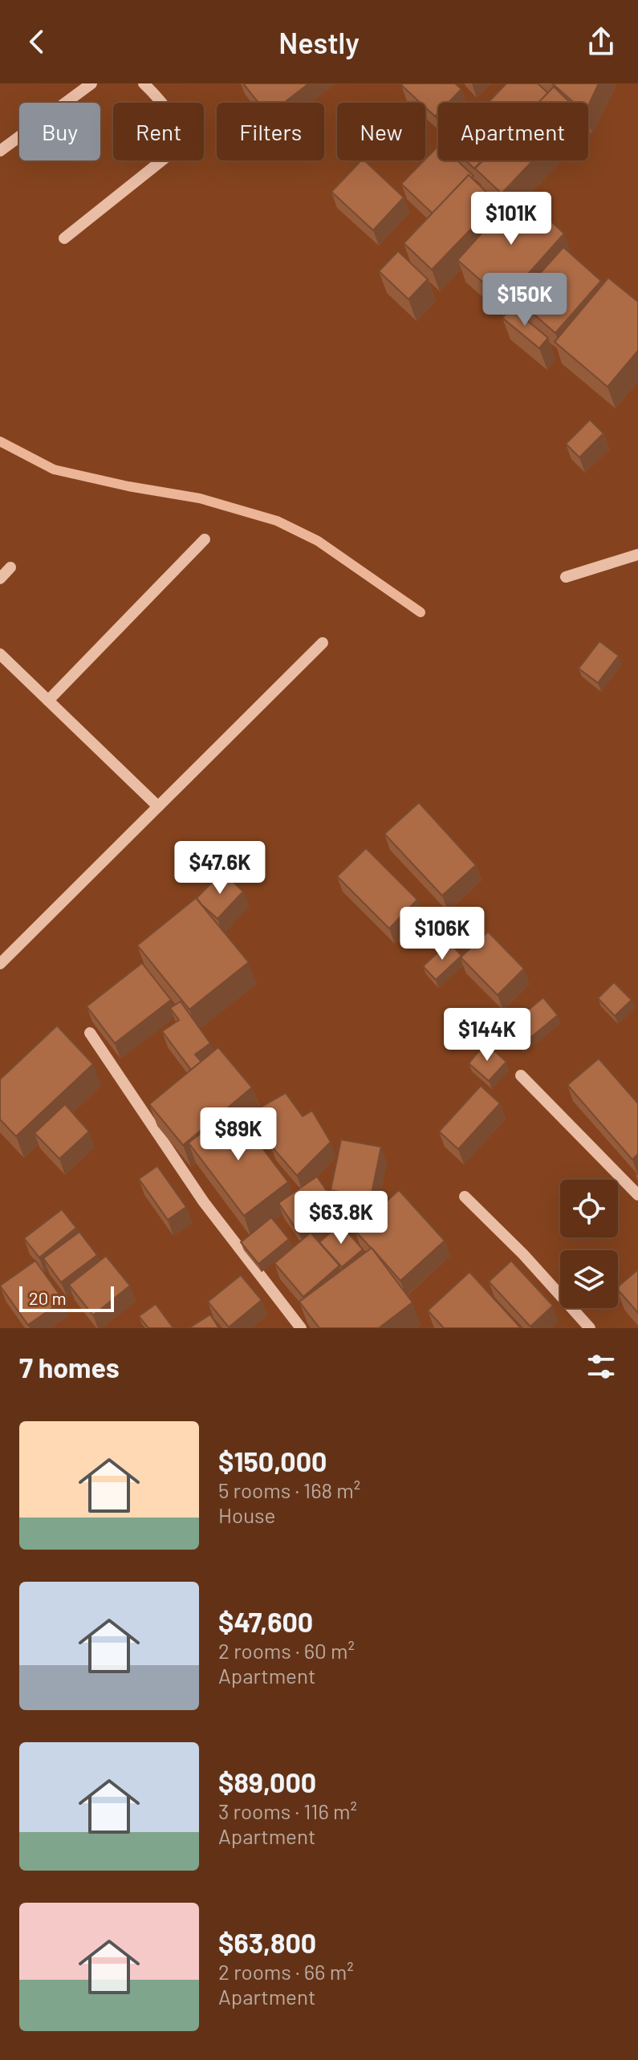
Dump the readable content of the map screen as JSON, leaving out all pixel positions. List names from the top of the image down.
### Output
{
  "scale_bar": "20 m",
  "page": {
    "header": "Nestly",
    "chip": [
      "Buy",
      "Rent",
      "Filters",
      "New",
      "Apartment"
    ],
    "price": [
      "$101K",
      "$150K",
      "$47.6K",
      "$106K",
      "$144K",
      "$89K",
      "$63.8K"
    ],
    "scale": "20 m",
    "heading": "7 homes",
    "list": [
      {
        "name": "$150,000",
        "note": "5 rooms · 168 m² · House"
      },
      {
        "name": "$47,600",
        "note": "2 rooms · 60 m² · Apartment"
      },
      {
        "name": "$89,000",
        "note": "3 rooms · 116 m² · Apartment"
      },
      {
        "name": "$63,800",
        "note": "2 rooms · 66 m² · Apartment"
      }
    ]
  }
}
